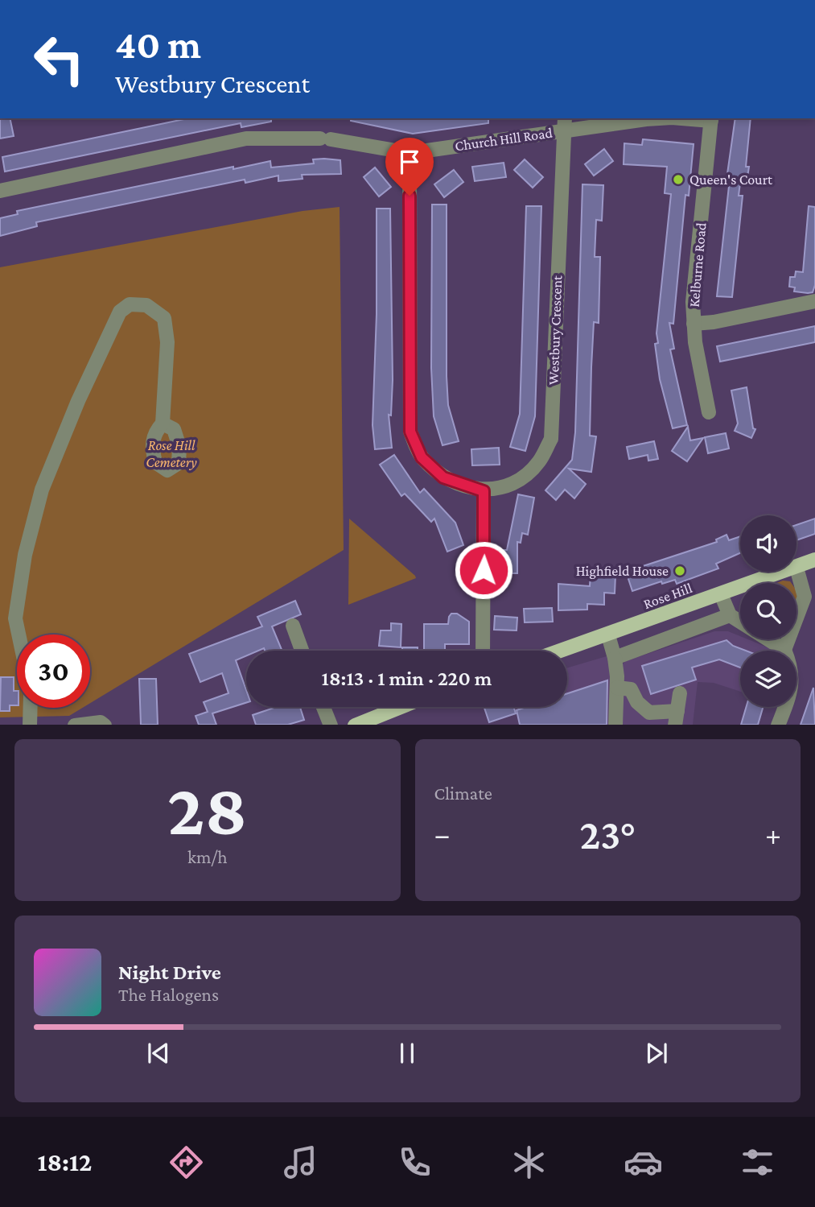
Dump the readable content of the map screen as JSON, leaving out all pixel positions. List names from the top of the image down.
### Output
{
  "streets": {
    "main road": ["Rose Hill"],
    "street": ["Church Hill Road", "Kelburne Road", "Westbury Crescent"]
  },
  "crossings": [
    ["Church Hill Road", "Kelburne Road"],
    ["Church Hill Road", "Westbury Crescent"]
  ],
  "parks": ["Rose Hill Cemetery"],
  "places": ["Queen's Court", "Highfield House"],
  "page": {
    "turn": ["40 m", "Westbury Crescent"],
    "limit": "30",
    "trip": "18:13 · 1 min · 220 m",
    "tile": [
      ["28", "km/h"],
      "Climate"
    ],
    "heat": ["−", "23°", "+"],
    "song": ["Night Drive", "The Halogens"],
    "tabs": "18:12"
  }
}
